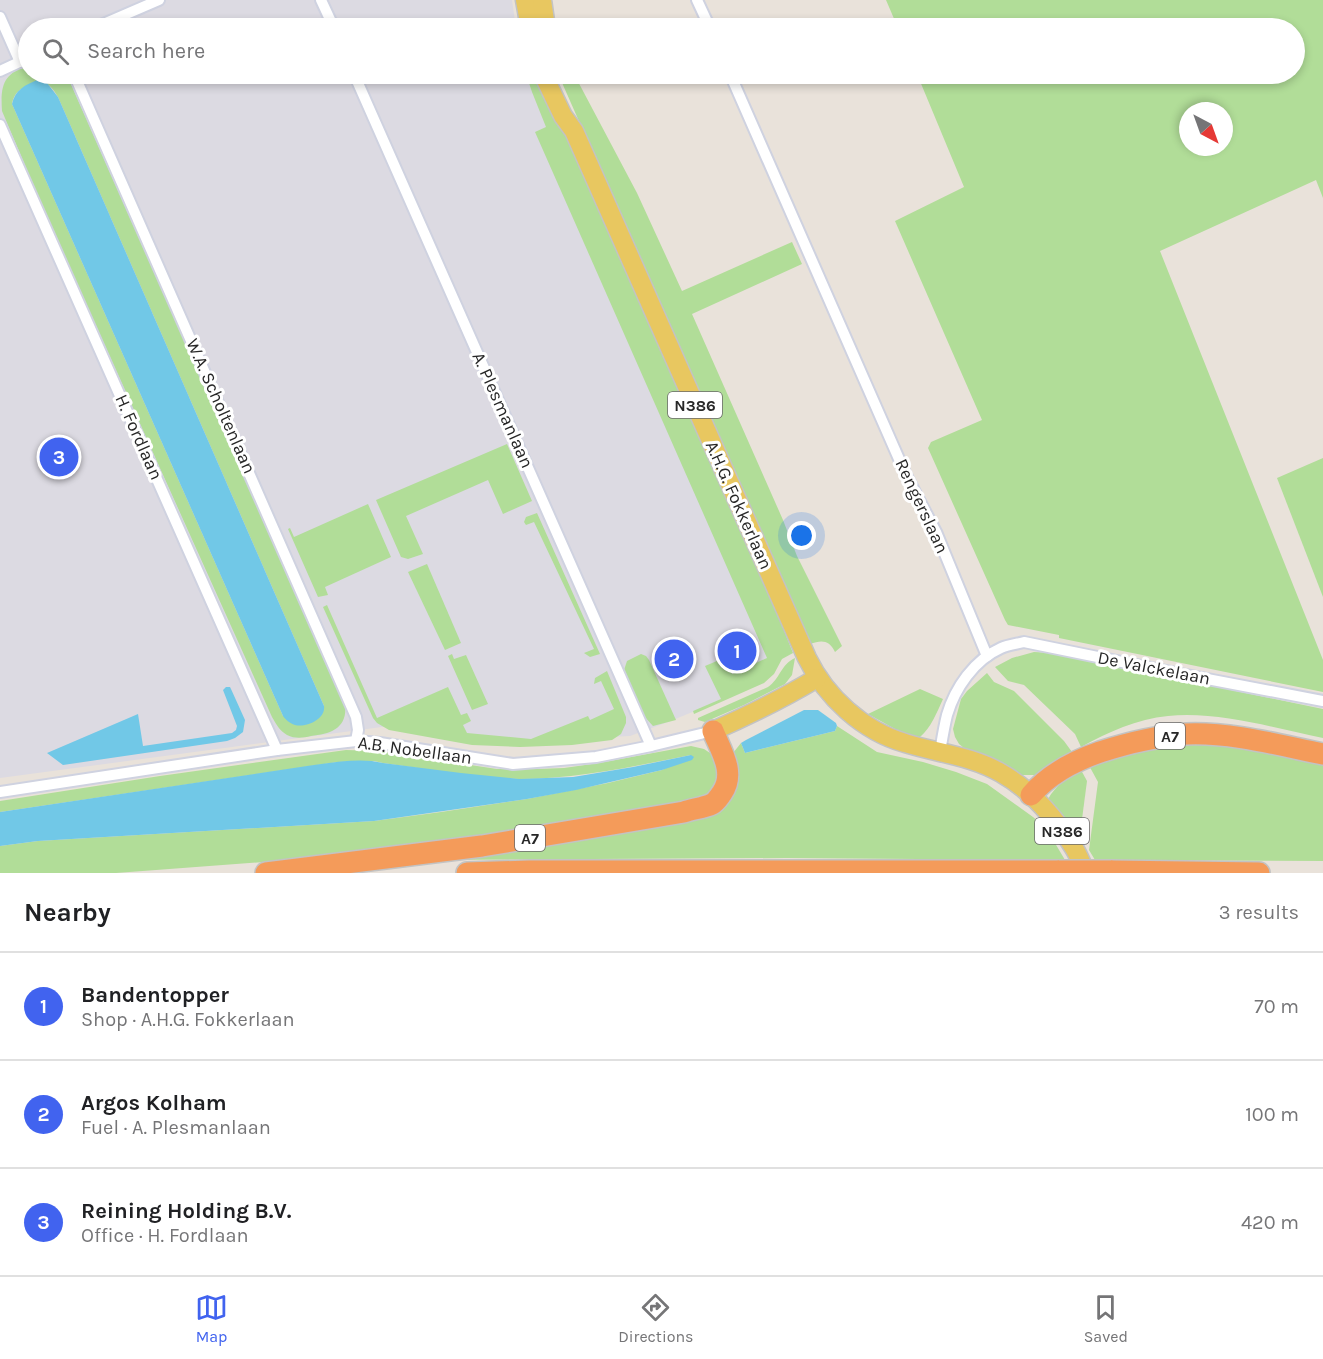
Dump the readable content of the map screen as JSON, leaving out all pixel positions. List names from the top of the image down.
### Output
{
  "streets": {
    "highway": ["A7"],
    "main road": ["N386", "A.H.G. Fokkerlaan", "A.B. Nobellaan"],
    "street": [
      "W.A. Scholtenlaan",
      "A. Plesmanlaan",
      "H. Fordlaan",
      "Rengerslaan",
      "De Valckelaan"
    ]
  },
  "crossings": [
    ["N386", "A.H.G. Fokkerlaan"],
    ["N386", "A7"],
    ["W.A. Scholtenlaan", "A.B. Nobellaan"],
    ["A. Plesmanlaan", "A.B. Nobellaan"],
    ["H. Fordlaan", "A.B. Nobellaan"],
    ["A.H.G. Fokkerlaan", "A.B. Nobellaan"],
    ["Rengerslaan", "De Valckelaan"],
    ["A7", "A.B. Nobellaan"]
  ],
  "north": "bottom right",
  "page": {
    "search": "Search here",
    "pins": ["3", "1", "2"],
    "heading": ["Nearby", "3 results"],
    "list": [
      {
        "mark": "1",
        "name": "Bandentopper",
        "note": "Shop · A.H.G. Fokkerlaan",
        "value": "70 m"
      },
      {
        "mark": "2",
        "name": "Argos Kolham",
        "note": "Fuel · A. Plesmanlaan",
        "value": "100 m"
      },
      {
        "mark": "3",
        "name": "Reining Holding B.V.",
        "note": "Office · H. Fordlaan",
        "value": "420 m"
      }
    ],
    "nav": ["Map", "Directions", "Saved"]
  }
}
